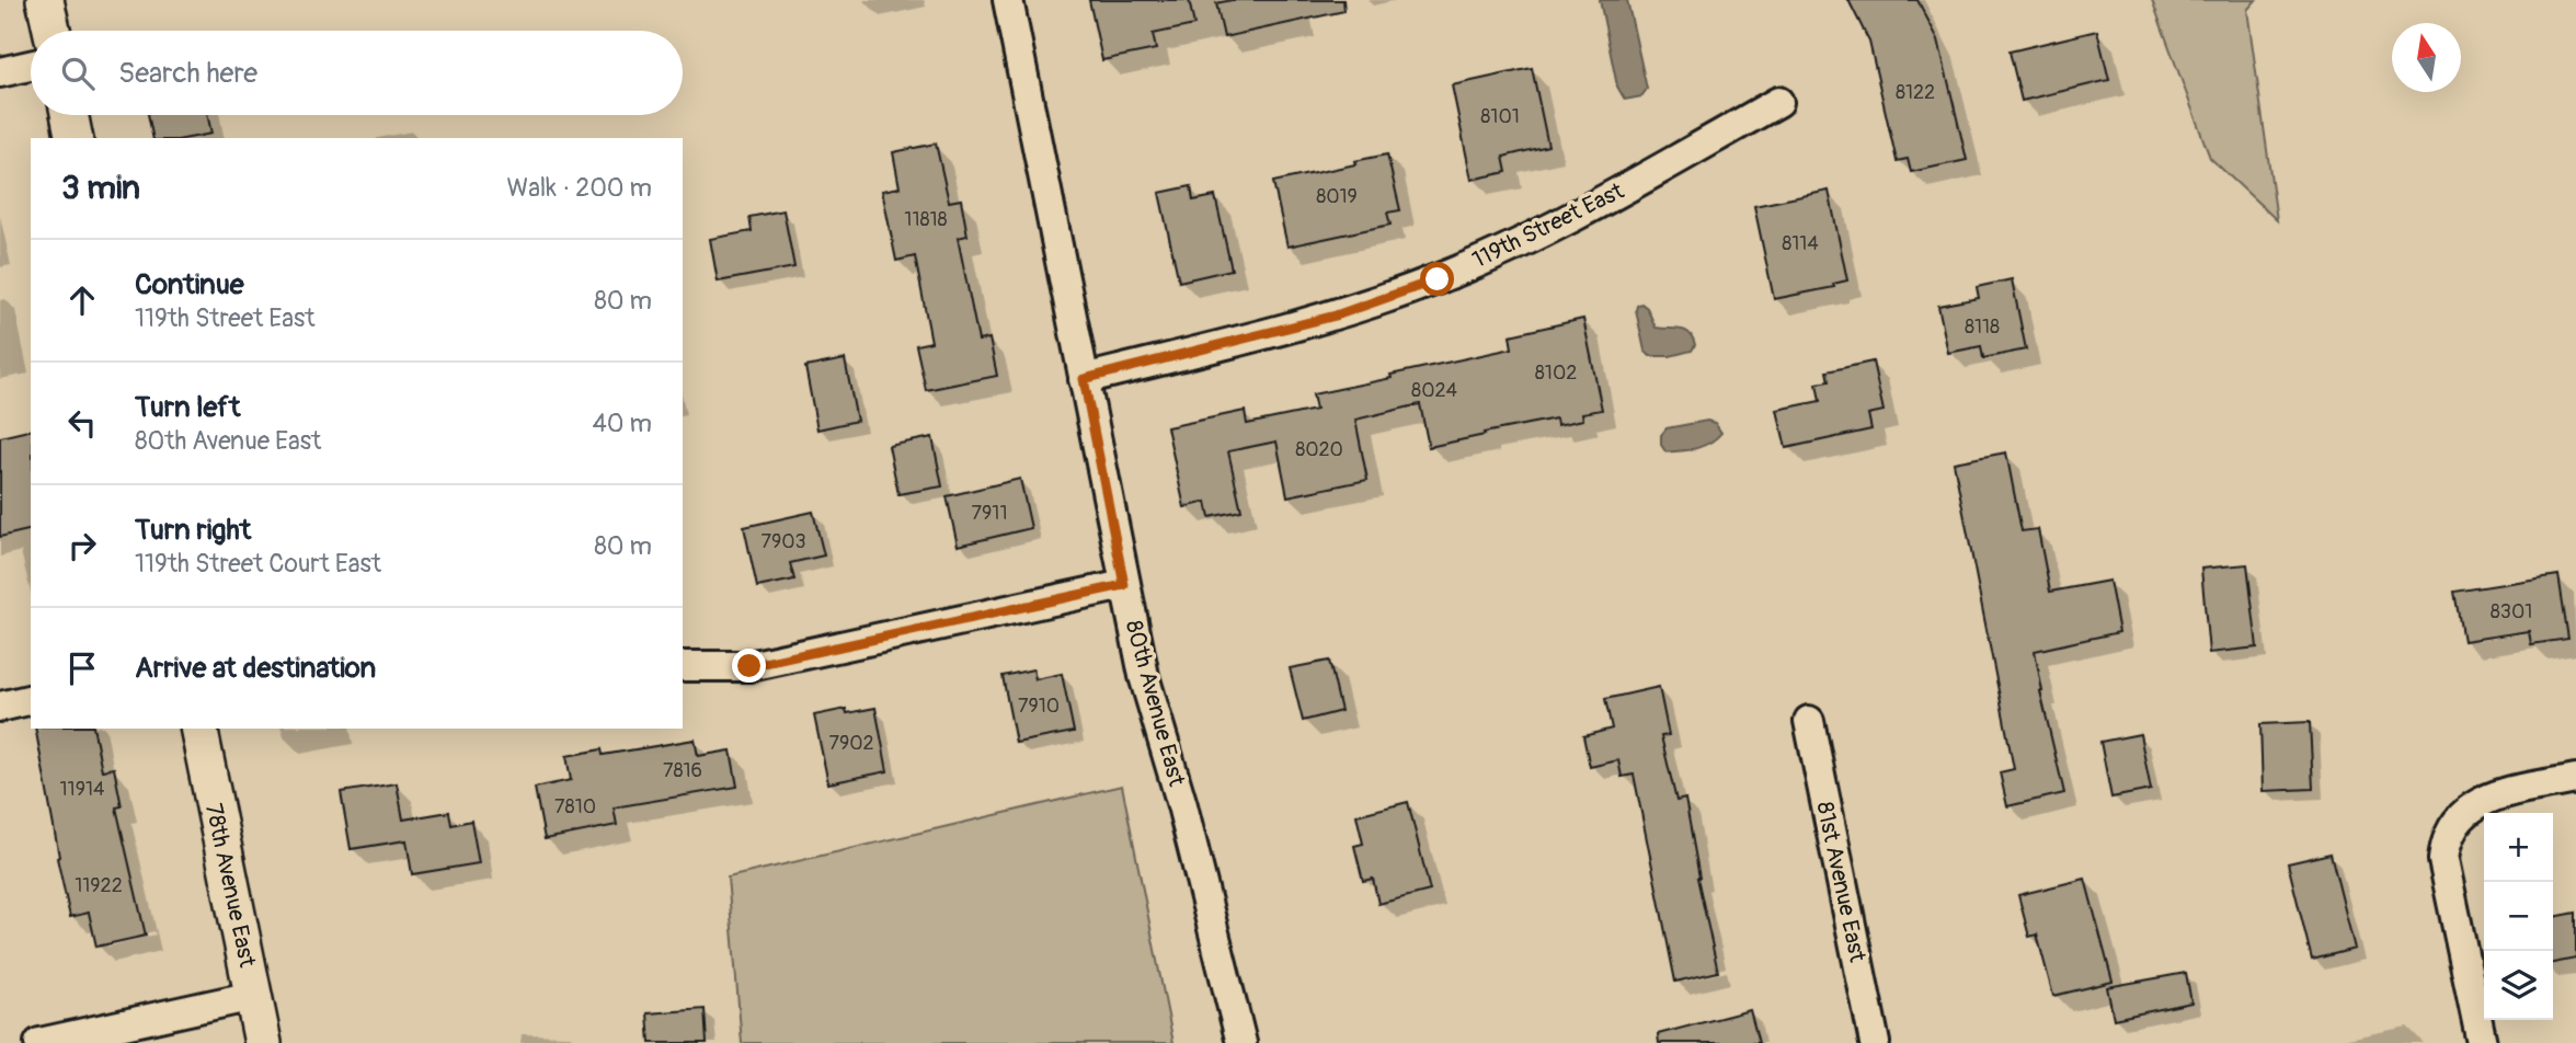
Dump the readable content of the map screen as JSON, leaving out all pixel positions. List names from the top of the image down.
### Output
{
  "streets": {
    "street": [
      "119th Street East",
      "80th Avenue East",
      "81st Avenue East",
      "78th Avenue East"
    ]
  },
  "crossings": [
    ["119th Street East", "80th Avenue East"]
  ],
  "house_numbers": [
    "8122",
    "8101",
    "8019",
    "11818",
    "8114",
    "8118",
    "8102",
    "8024",
    "8020",
    "7911",
    "7903",
    "8301",
    "7910",
    "7902",
    "7816",
    "11914",
    "7810",
    "11922"
  ],
  "north": "top",
  "page": {
    "search": "Search here",
    "heading": ["3 min", "Walk · 200 m"],
    "list": [
      ["Continue", "119th Street East", "80 m"],
      ["Turn left", "80th Avenue East", "40 m"],
      ["Turn right", "119th Street Court East", "80 m"],
      "Arrive at destination"
    ],
    "map_buttons": ["+", "−"]
  }
}
